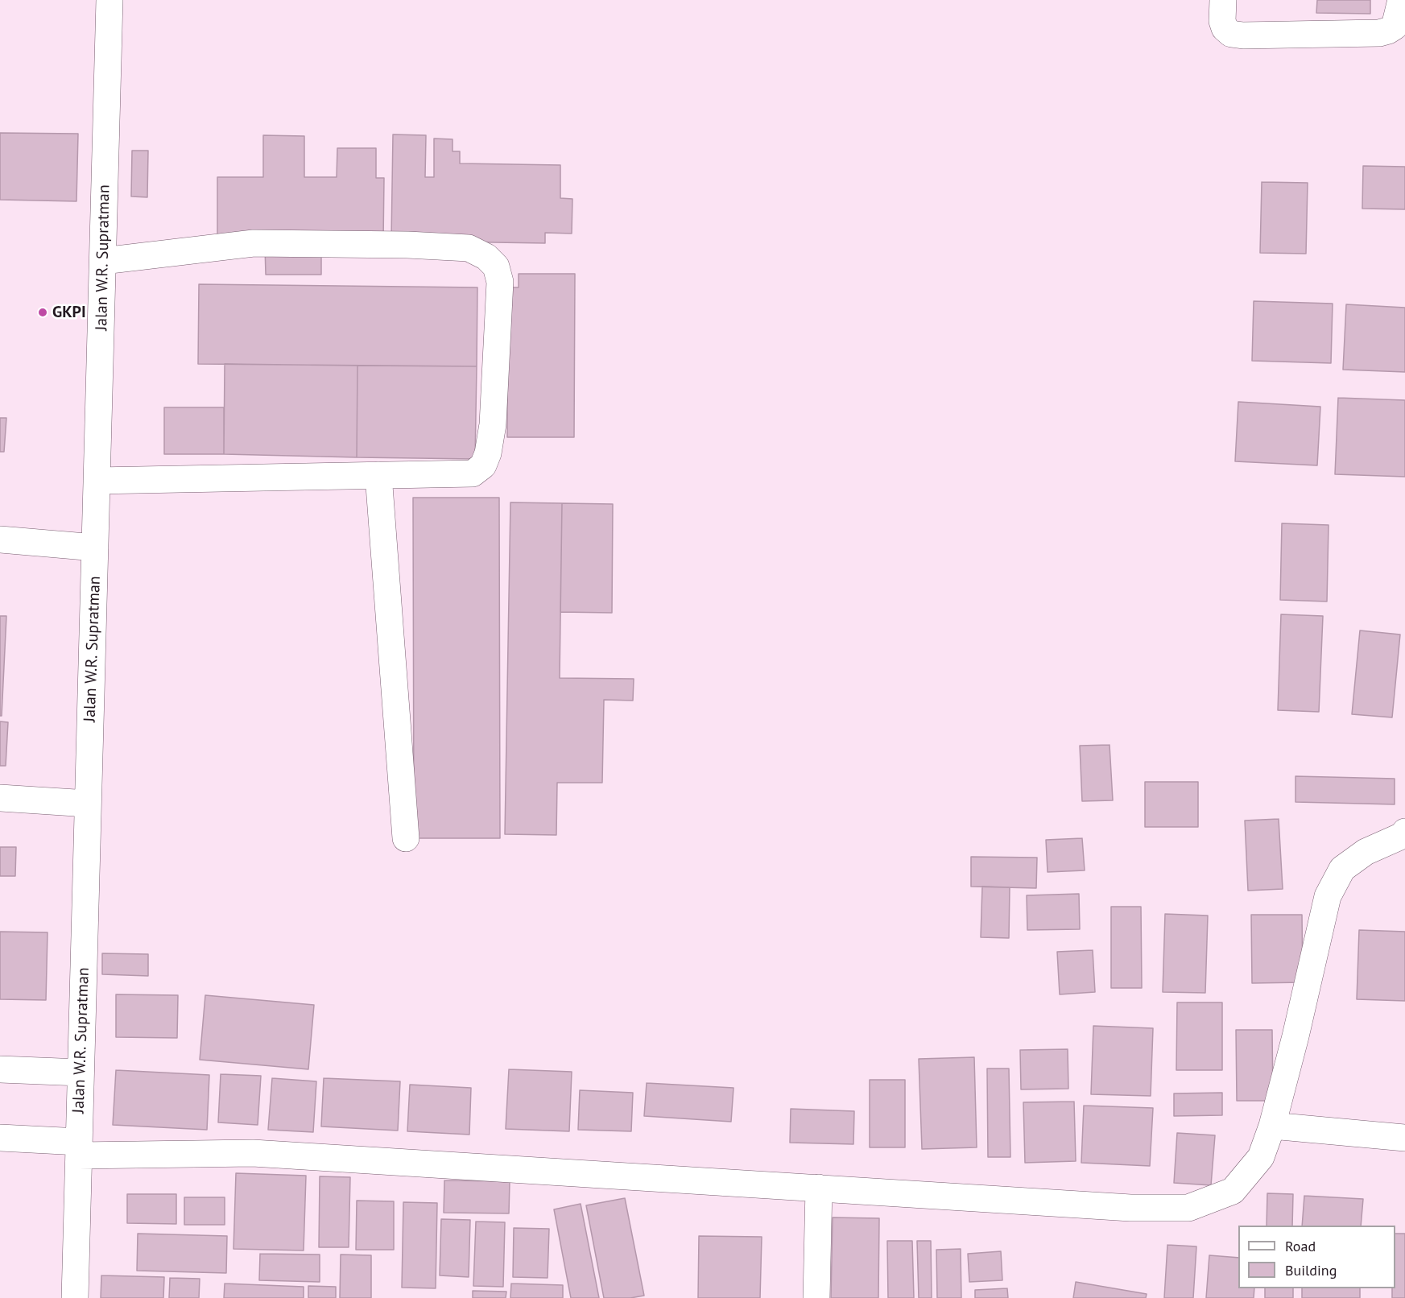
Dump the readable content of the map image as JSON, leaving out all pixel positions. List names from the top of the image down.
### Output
{
  "streets": {
    "street": ["Jalan W.R. Supratman"]
  },
  "places": ["GKPI"],
  "legend": ["Road", "Building"]
}
